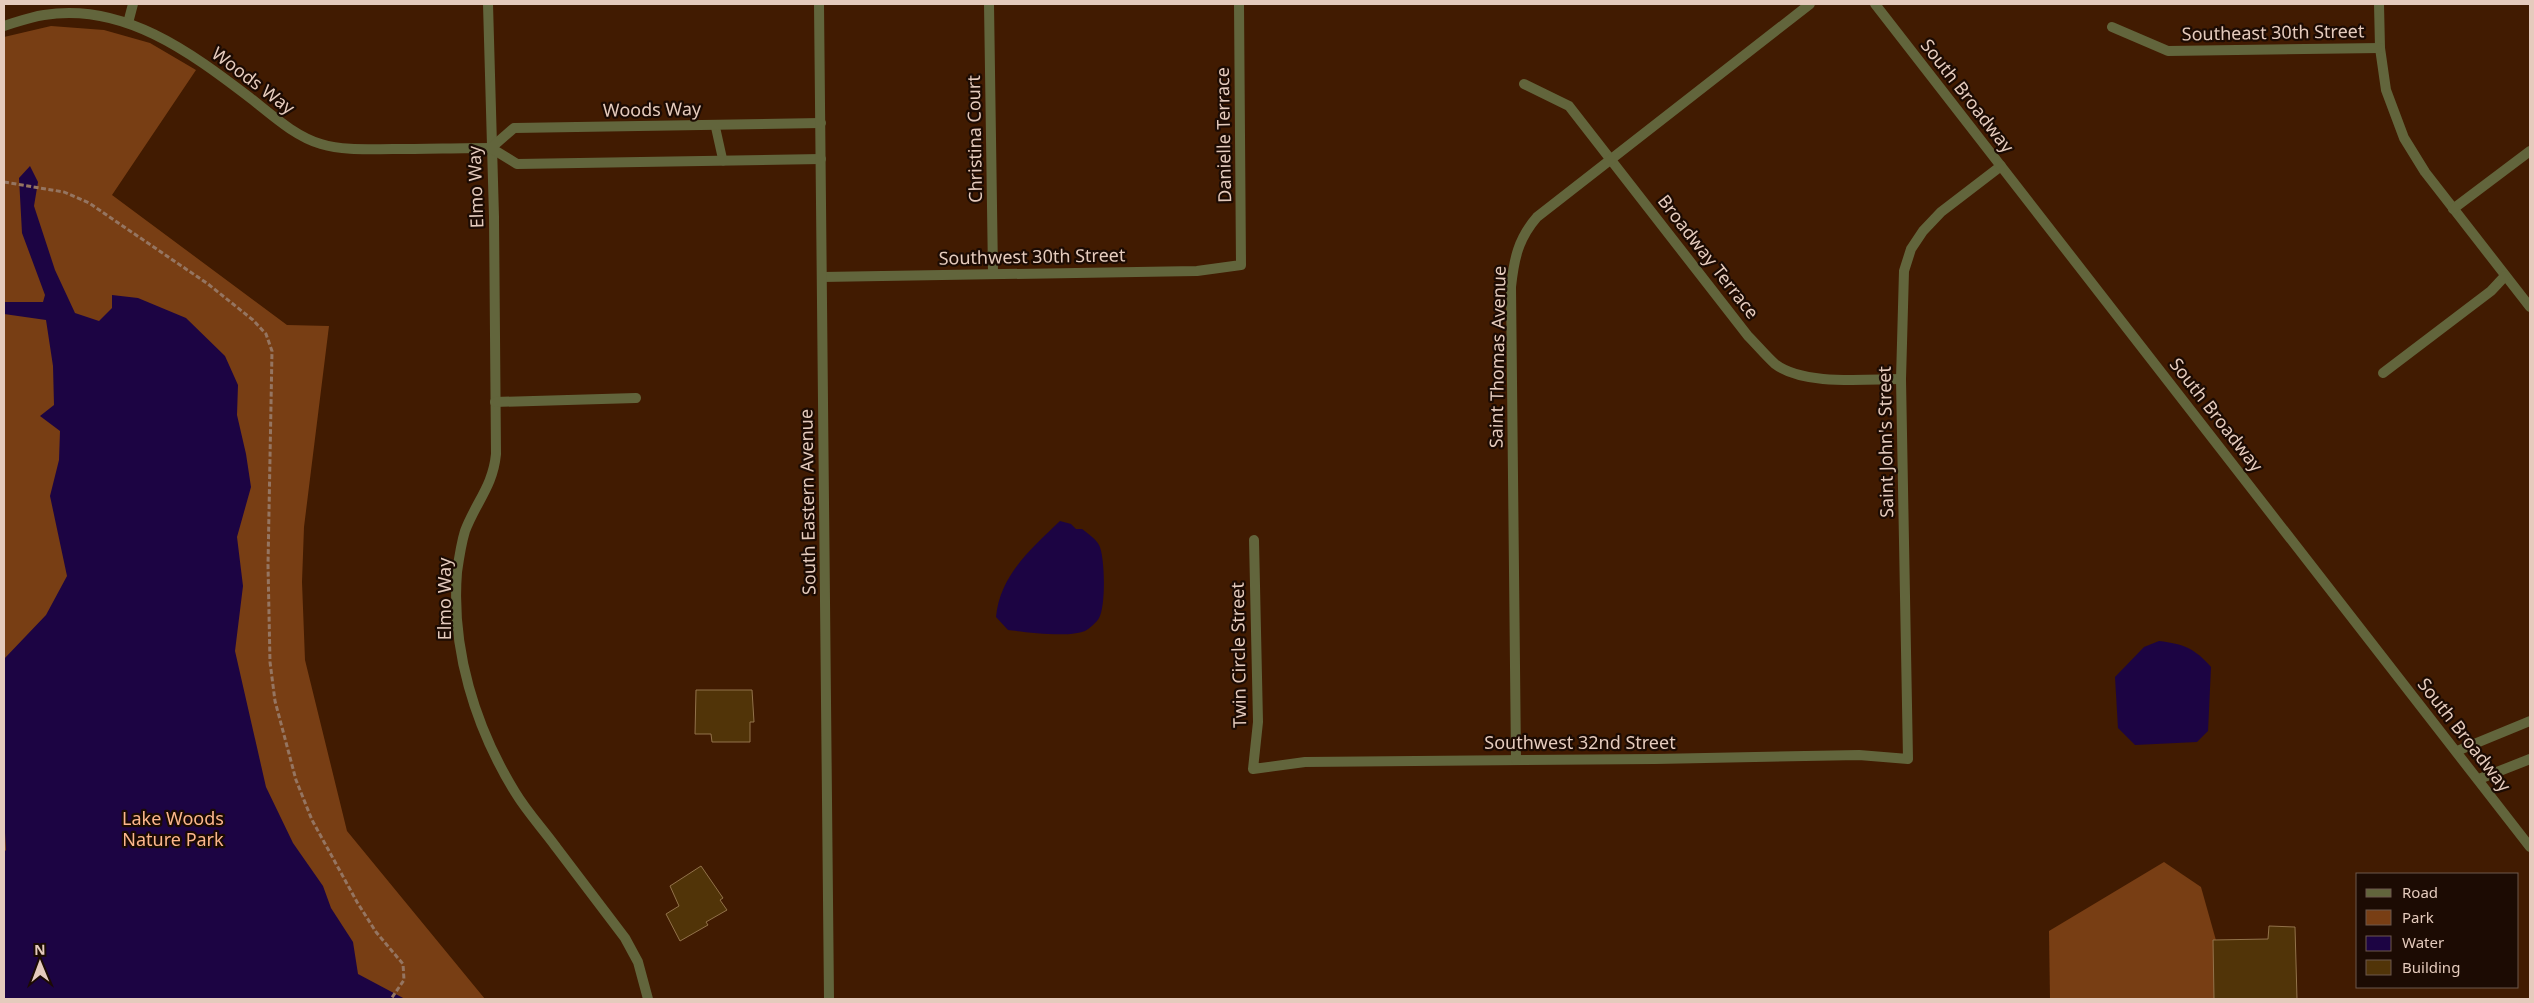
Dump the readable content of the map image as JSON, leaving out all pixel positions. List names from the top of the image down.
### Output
{
  "streets": {
    "street": [
      "Southeast 30th Street",
      "Woods Way",
      "South Broadway",
      "Danielle Terrace",
      "Christina Court",
      "Elmo Way",
      "Southwest 30th Street",
      "Broadway Terrace",
      "Saint Thomas Avenue",
      "Saint John's Street",
      "South Eastern Avenue",
      "Twin Circle Street",
      "Southwest 32nd Street"
    ]
  },
  "crossings": [
    ["Woods Way", "Elmo Way"],
    ["Woods Way", "South Eastern Avenue"],
    ["South Broadway", "Saint John's Street"],
    ["Danielle Terrace", "Southwest 30th Street"],
    ["Christina Court", "Southwest 30th Street"],
    ["Southwest 30th Street", "South Eastern Avenue"],
    ["Broadway Terrace", "Saint Thomas Avenue"],
    ["Broadway Terrace", "Saint John's Street"],
    ["Saint Thomas Avenue", "Southwest 32nd Street"],
    ["Saint John's Street", "Southwest 32nd Street"],
    ["Twin Circle Street", "Southwest 32nd Street"]
  ],
  "parks": ["Lake Woods Nature Park"],
  "legend": [
    "Road",
    "Park",
    "Water",
    "Building"
  ],
  "north": "top"
}
